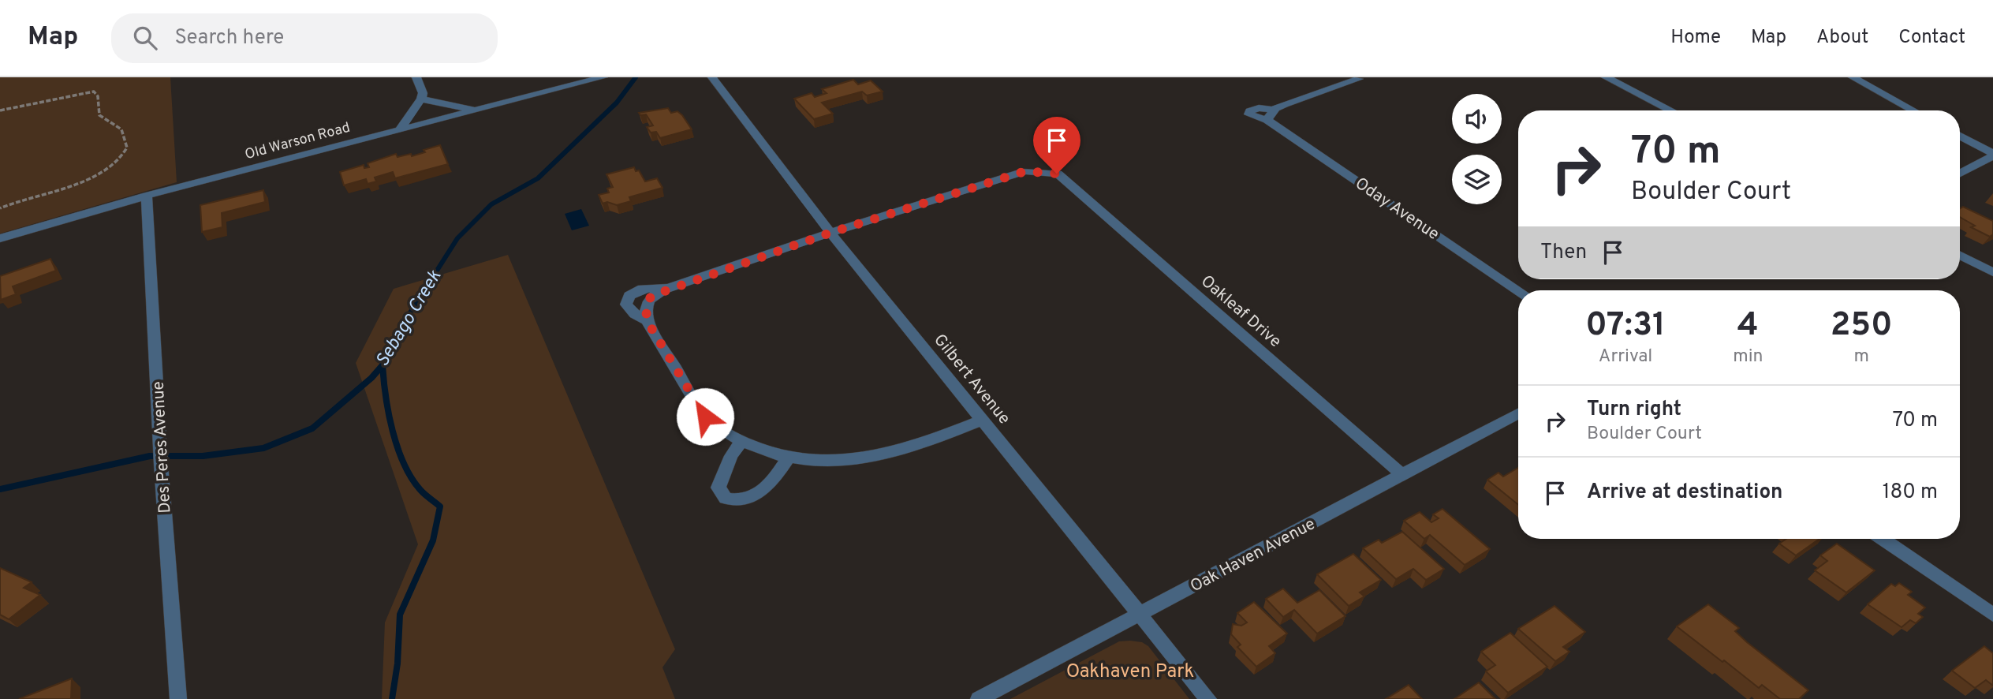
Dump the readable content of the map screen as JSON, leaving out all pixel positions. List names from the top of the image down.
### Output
{
  "streets": {
    "street": [
      "Old Warson Road",
      "Oday Avenue",
      "Oakleaf Drive",
      "Gilbert Avenue",
      "Des Peres Avenue",
      "Oak Haven Avenue"
    ]
  },
  "crossings": [
    ["Old Warson Road", "Des Peres Avenue"],
    ["Oakleaf Drive", "Gilbert Avenue"],
    ["Oakleaf Drive", "Oak Haven Avenue"],
    ["Gilbert Avenue", "Oak Haven Avenue"]
  ],
  "water": ["Sebago Creek"],
  "parks": ["Oakhaven Park"],
  "page": {
    "header": "Map",
    "search": "Search here",
    "nav": [
      "Home",
      "Map",
      "About",
      "Contact"
    ],
    "turn": ["70 m", "Boulder Court"],
    "then": "Then",
    "eta": [
      "07:31",
      "Arrival",
      "4",
      "min",
      "250",
      "m"
    ],
    "list": [
      {
        "name": "Turn right",
        "note": "Boulder Court",
        "value": "70 m"
      },
      {
        "name": "Arrive at destination",
        "value": "180 m"
      }
    ]
  }
}
